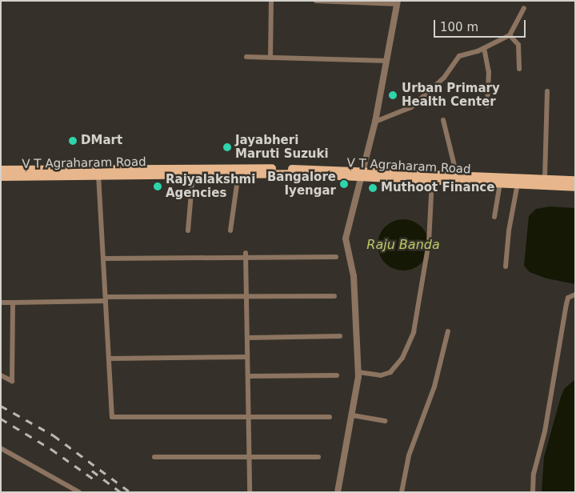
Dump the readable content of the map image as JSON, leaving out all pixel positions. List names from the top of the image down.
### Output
{
  "streets": {
    "main road": ["V T Agraharam Road"]
  },
  "water": ["Raju Banda"],
  "places": [
    "Urban Primary Health Center",
    "DMart",
    "Jayabheri Maruti Suzuki",
    "Bangalore Iyengar",
    "Rajyalakshmi Agencies",
    "Muthoot Finance"
  ],
  "scale_bar": "100 m"
}
